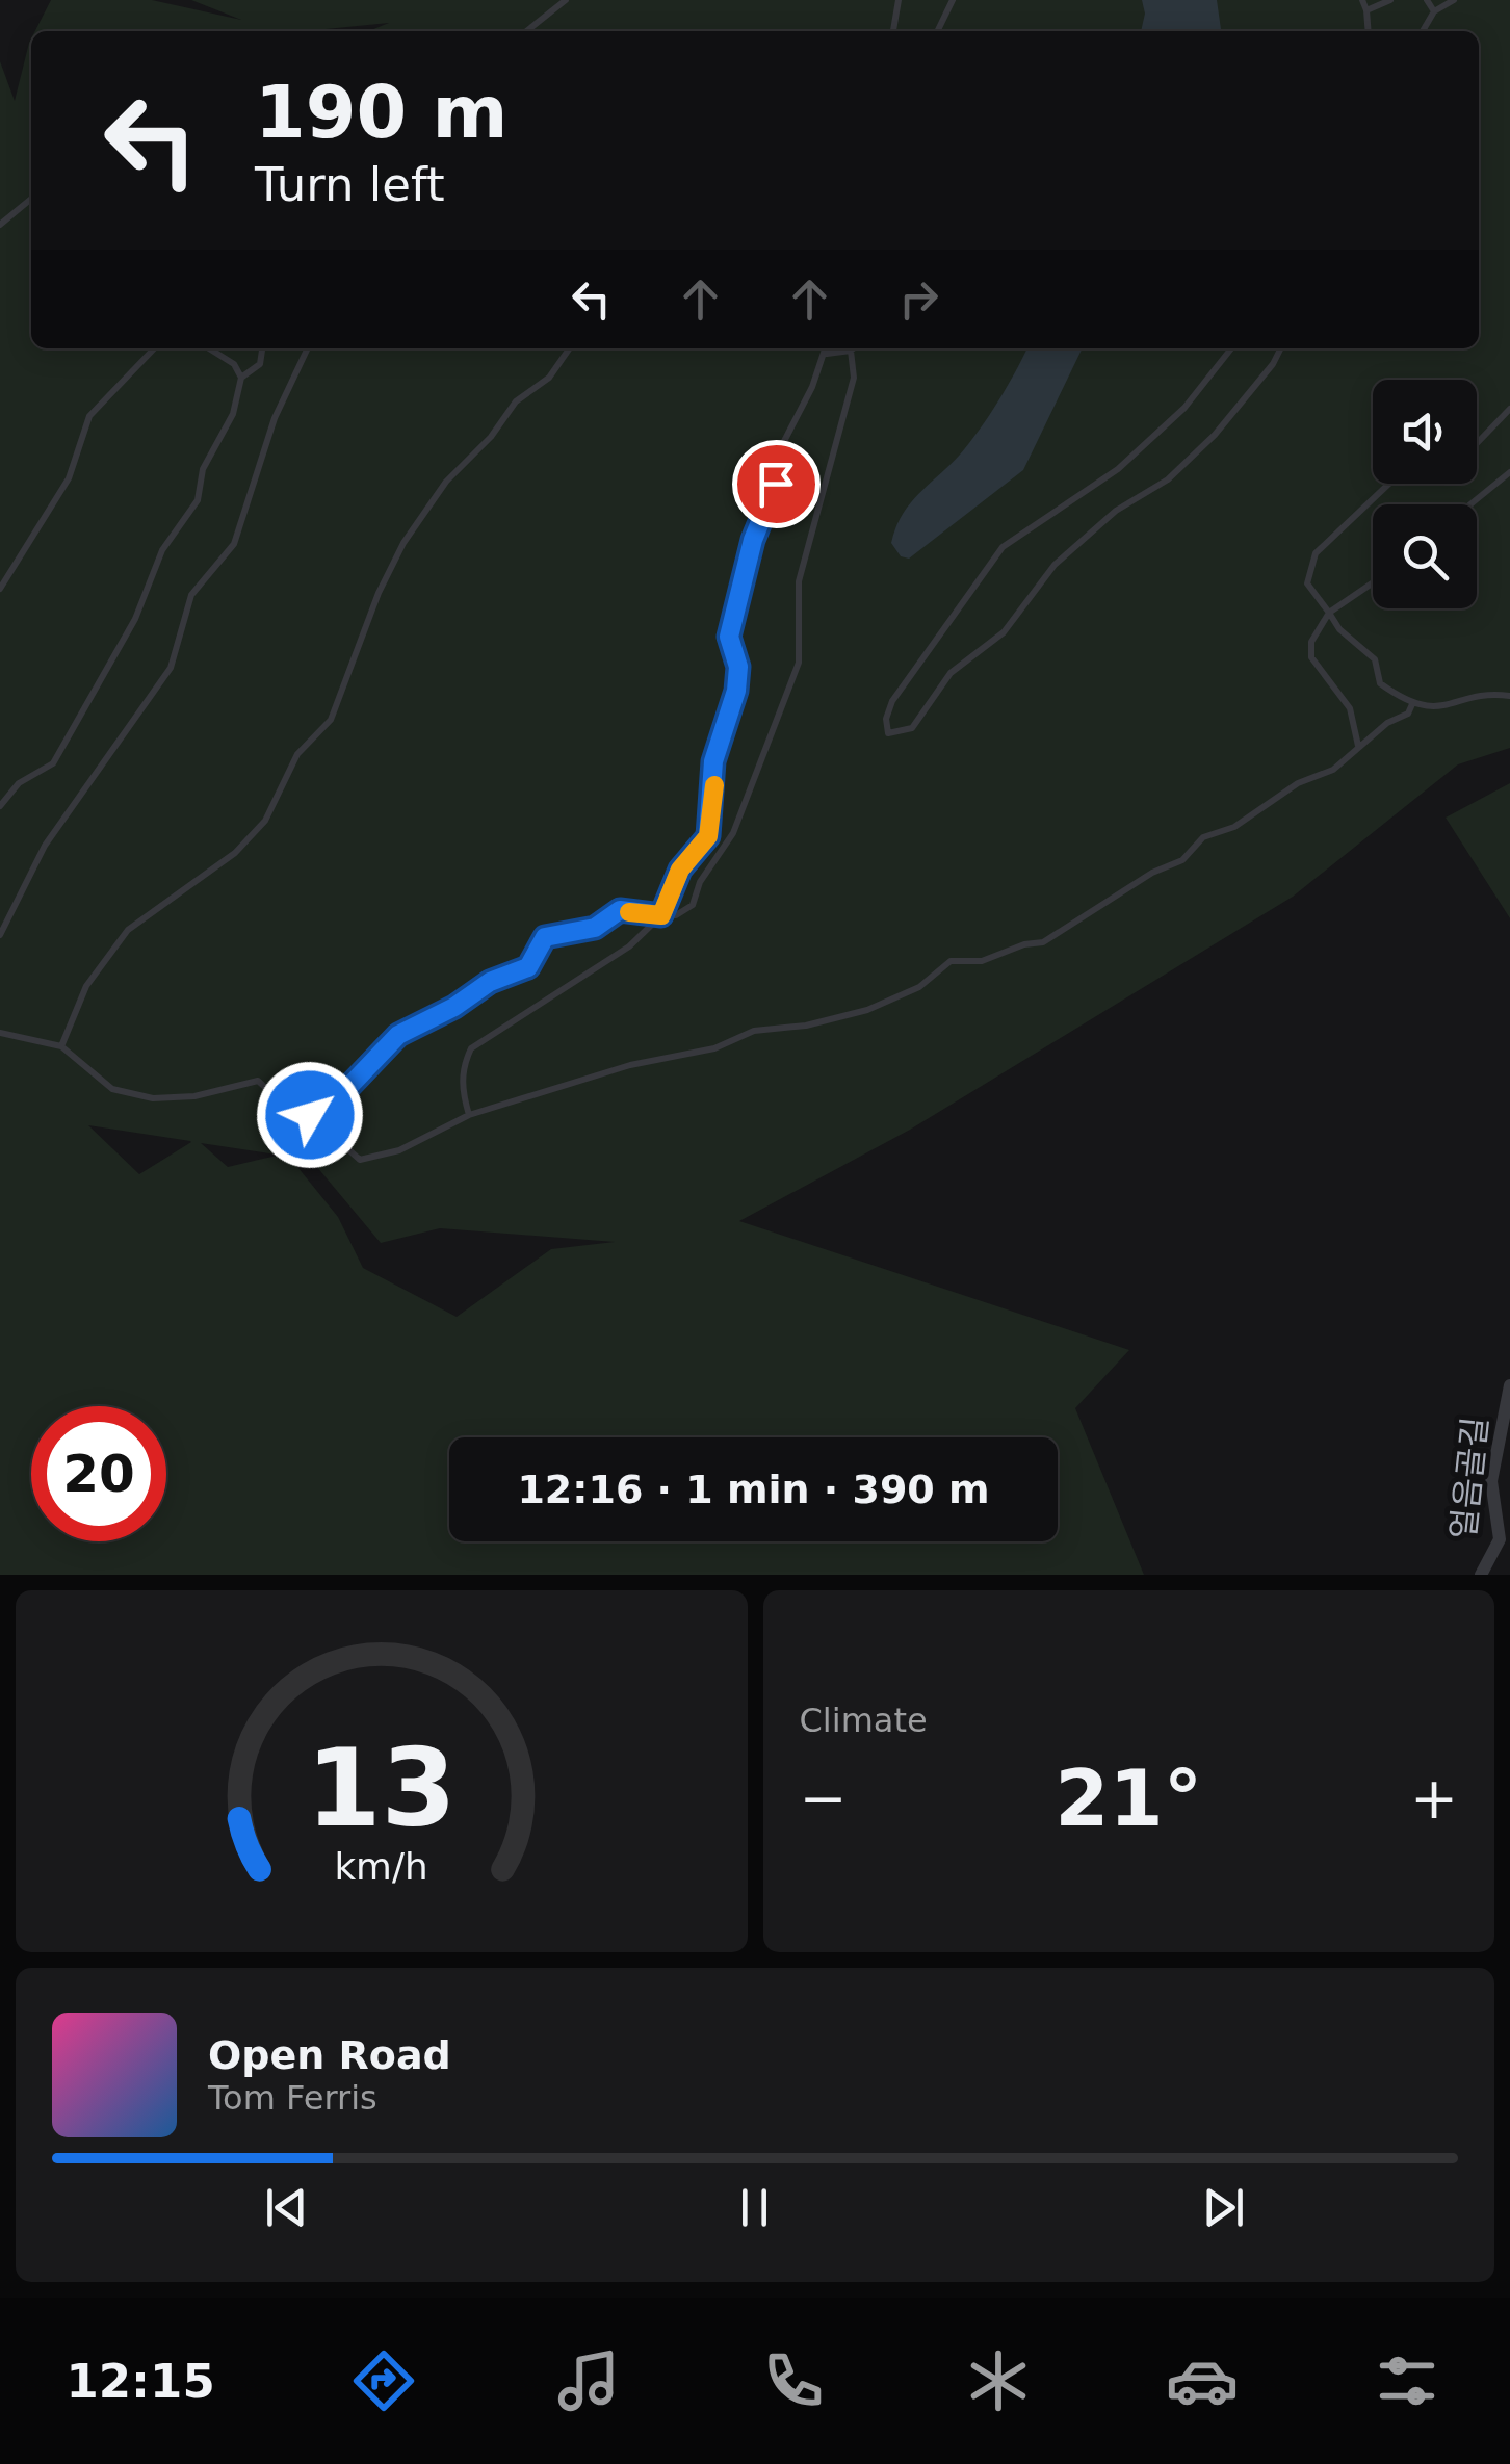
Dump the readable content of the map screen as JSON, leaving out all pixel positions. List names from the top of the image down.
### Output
{
  "streets": {
    "street": ["얼음골길"]
  },
  "page": {
    "turn": ["190 m", "Turn left"],
    "limit": "20",
    "trip": "12:16 · 1 min · 390 m",
    "tile": "Climate",
    "heat": ["−", "21°", "+"],
    "song": ["Open Road", "Tom Ferris"],
    "tabs": "12:15",
    "gauge": ["13", "km/h"]
  }
}
